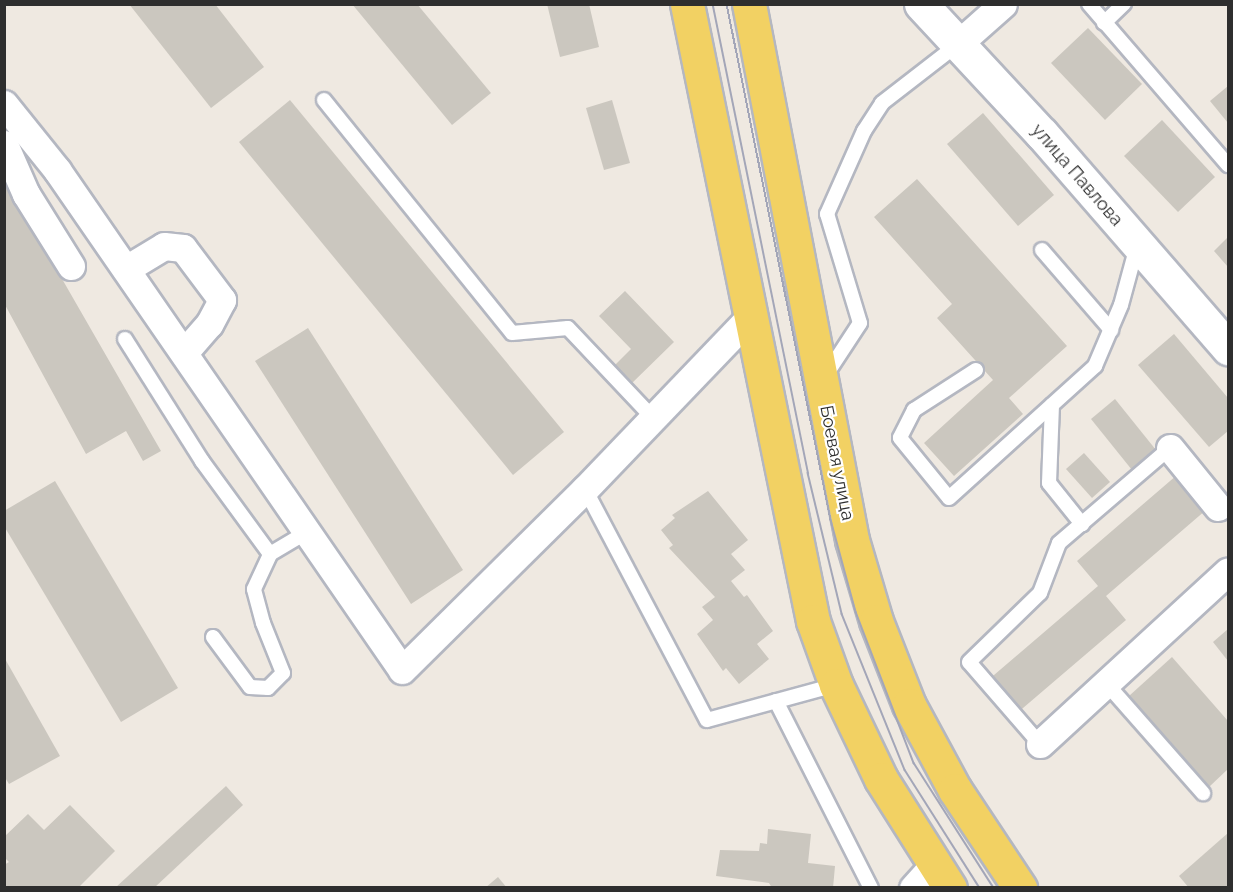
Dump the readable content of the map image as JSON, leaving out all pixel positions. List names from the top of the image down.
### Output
{
  "streets": {
    "main road": ["Боевая улица"],
    "street": ["улица Павлова"]
  }
}
